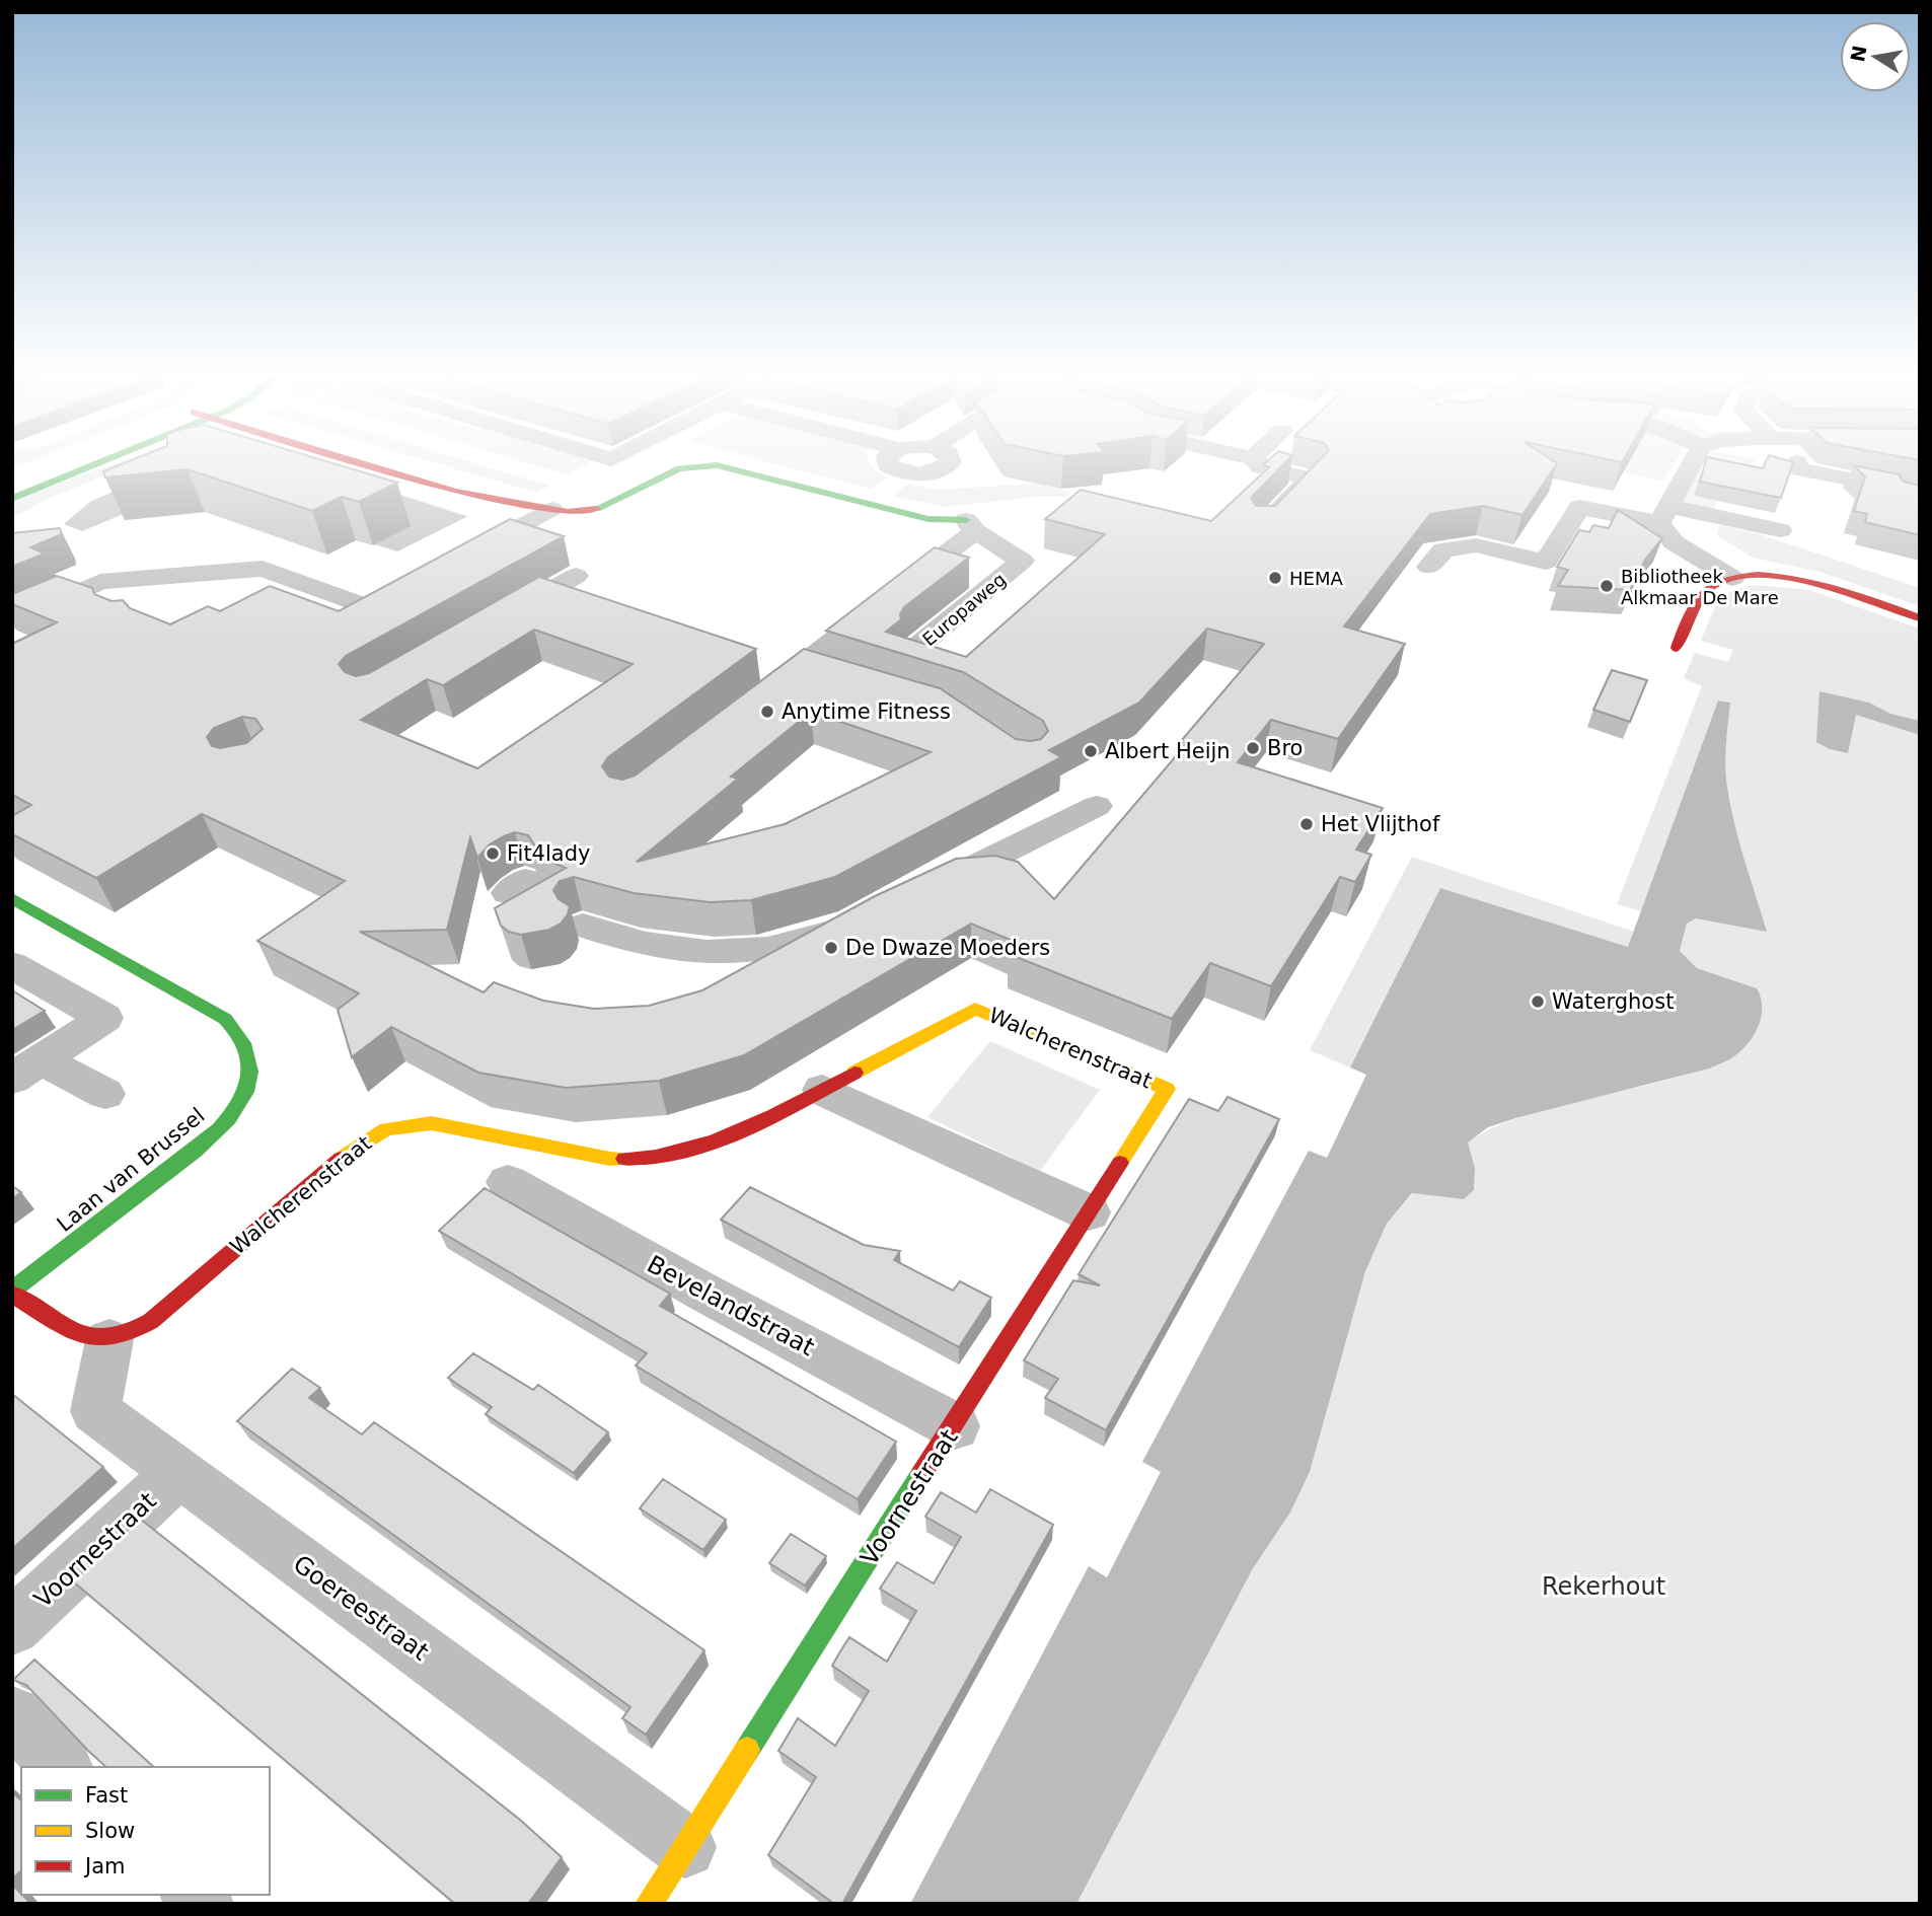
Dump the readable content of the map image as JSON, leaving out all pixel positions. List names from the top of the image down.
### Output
{
  "streets": {
    "street": [
      "Europaweg",
      "Walcherenstraat",
      "Laan van Brussel",
      "Bevelandstraat",
      "Voornestraat",
      "Goereestraat"
    ]
  },
  "crossings": [
    ["Walcherenstraat", "Voornestraat"],
    ["Walcherenstraat", "Goereestraat"],
    ["Bevelandstraat", "Voornestraat"],
    ["Voornestraat", "Goereestraat"]
  ],
  "parks": ["Rekerhout"],
  "places": [
    "HEMA",
    "Bibliotheek Alkmaar De Mare",
    "Anytime Fitness",
    "Bro",
    "Albert Heijn",
    "Het Vlijthof",
    "Fit4lady",
    "De Dwaze Moeders",
    "Waterghost"
  ],
  "legend": ["Fast", "Slow", "Jam"],
  "north": "left"
}
